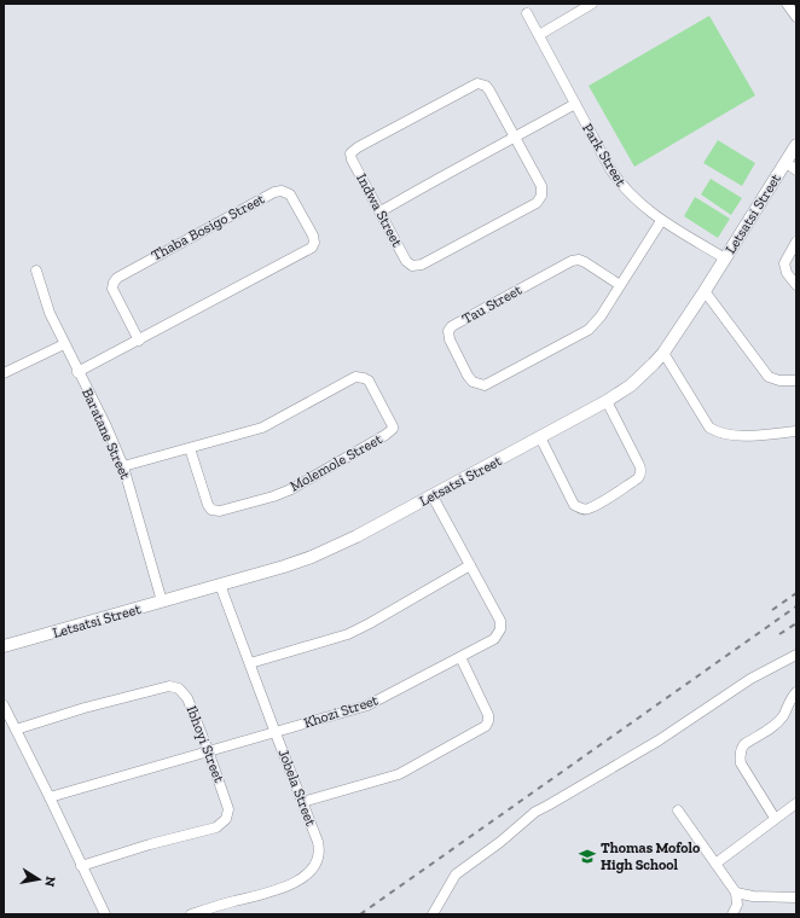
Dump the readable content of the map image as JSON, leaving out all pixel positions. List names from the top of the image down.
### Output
{
  "streets": {
    "street": [
      "Park Street",
      "Indwa Street",
      "Letsatsi Street",
      "Thaba Bosigo Street",
      "Tau Street",
      "Baratane Street",
      "Molemole Street",
      "Khozi Street",
      "Ibhoyi Street",
      "Jobela Street"
    ]
  },
  "crossings": [
    ["Park Street", "Letsatsi Street"],
    ["Park Street", "Tau Street"],
    ["Letsatsi Street", "Baratane Street"],
    ["Letsatsi Street", "Khozi Street"],
    ["Letsatsi Street", "Jobela Street"],
    ["Thaba Bosigo Street", "Baratane Street"],
    ["Baratane Street", "Molemole Street"],
    ["Khozi Street", "Ibhoyi Street"],
    ["Khozi Street", "Jobela Street"]
  ],
  "places": {
    "school or university": ["Thomas Mofolo High School"]
  },
  "north": "right"
}
